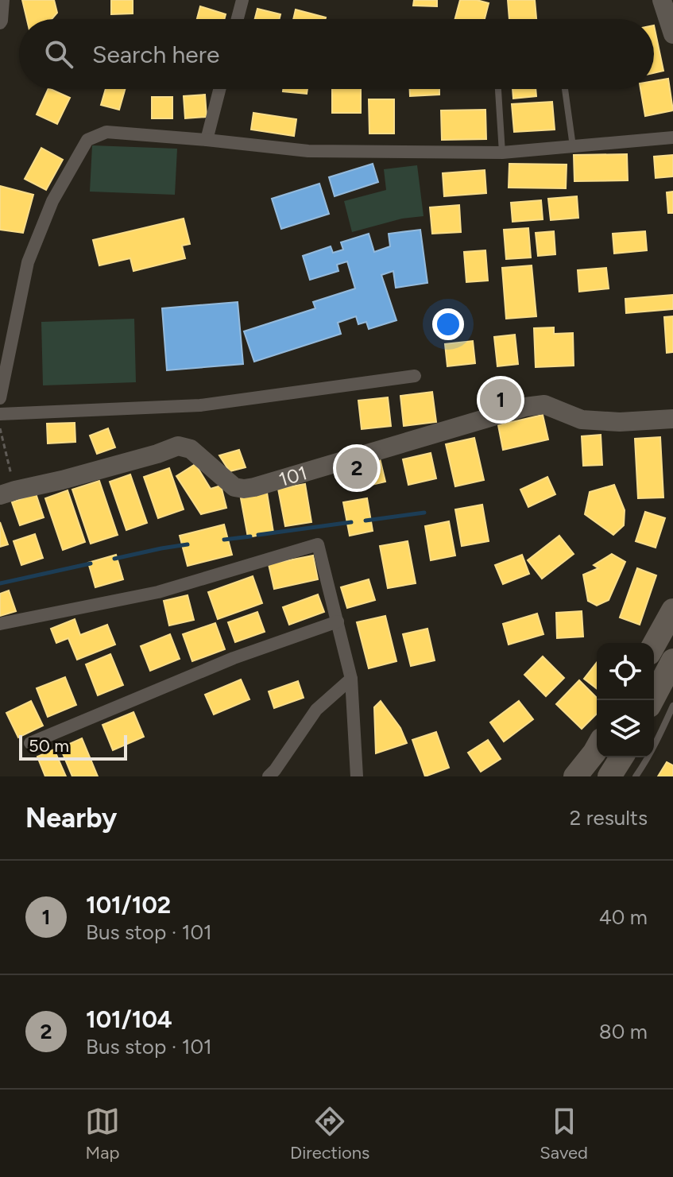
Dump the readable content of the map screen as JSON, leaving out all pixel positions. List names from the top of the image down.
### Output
{
  "streets": {
    "street": ["101"]
  },
  "scale_bar": "50 m",
  "page": {
    "search": "Search here",
    "pins": ["1", "2"],
    "scale": "50 m",
    "heading": ["Nearby", "2 results"],
    "list": [
      {
        "mark": "1",
        "name": "101/102",
        "note": "Bus stop · 101",
        "value": "40 m"
      },
      {
        "mark": "2",
        "name": "101/104",
        "note": "Bus stop · 101",
        "value": "80 m"
      }
    ],
    "nav": ["Map", "Directions", "Saved"]
  }
}
